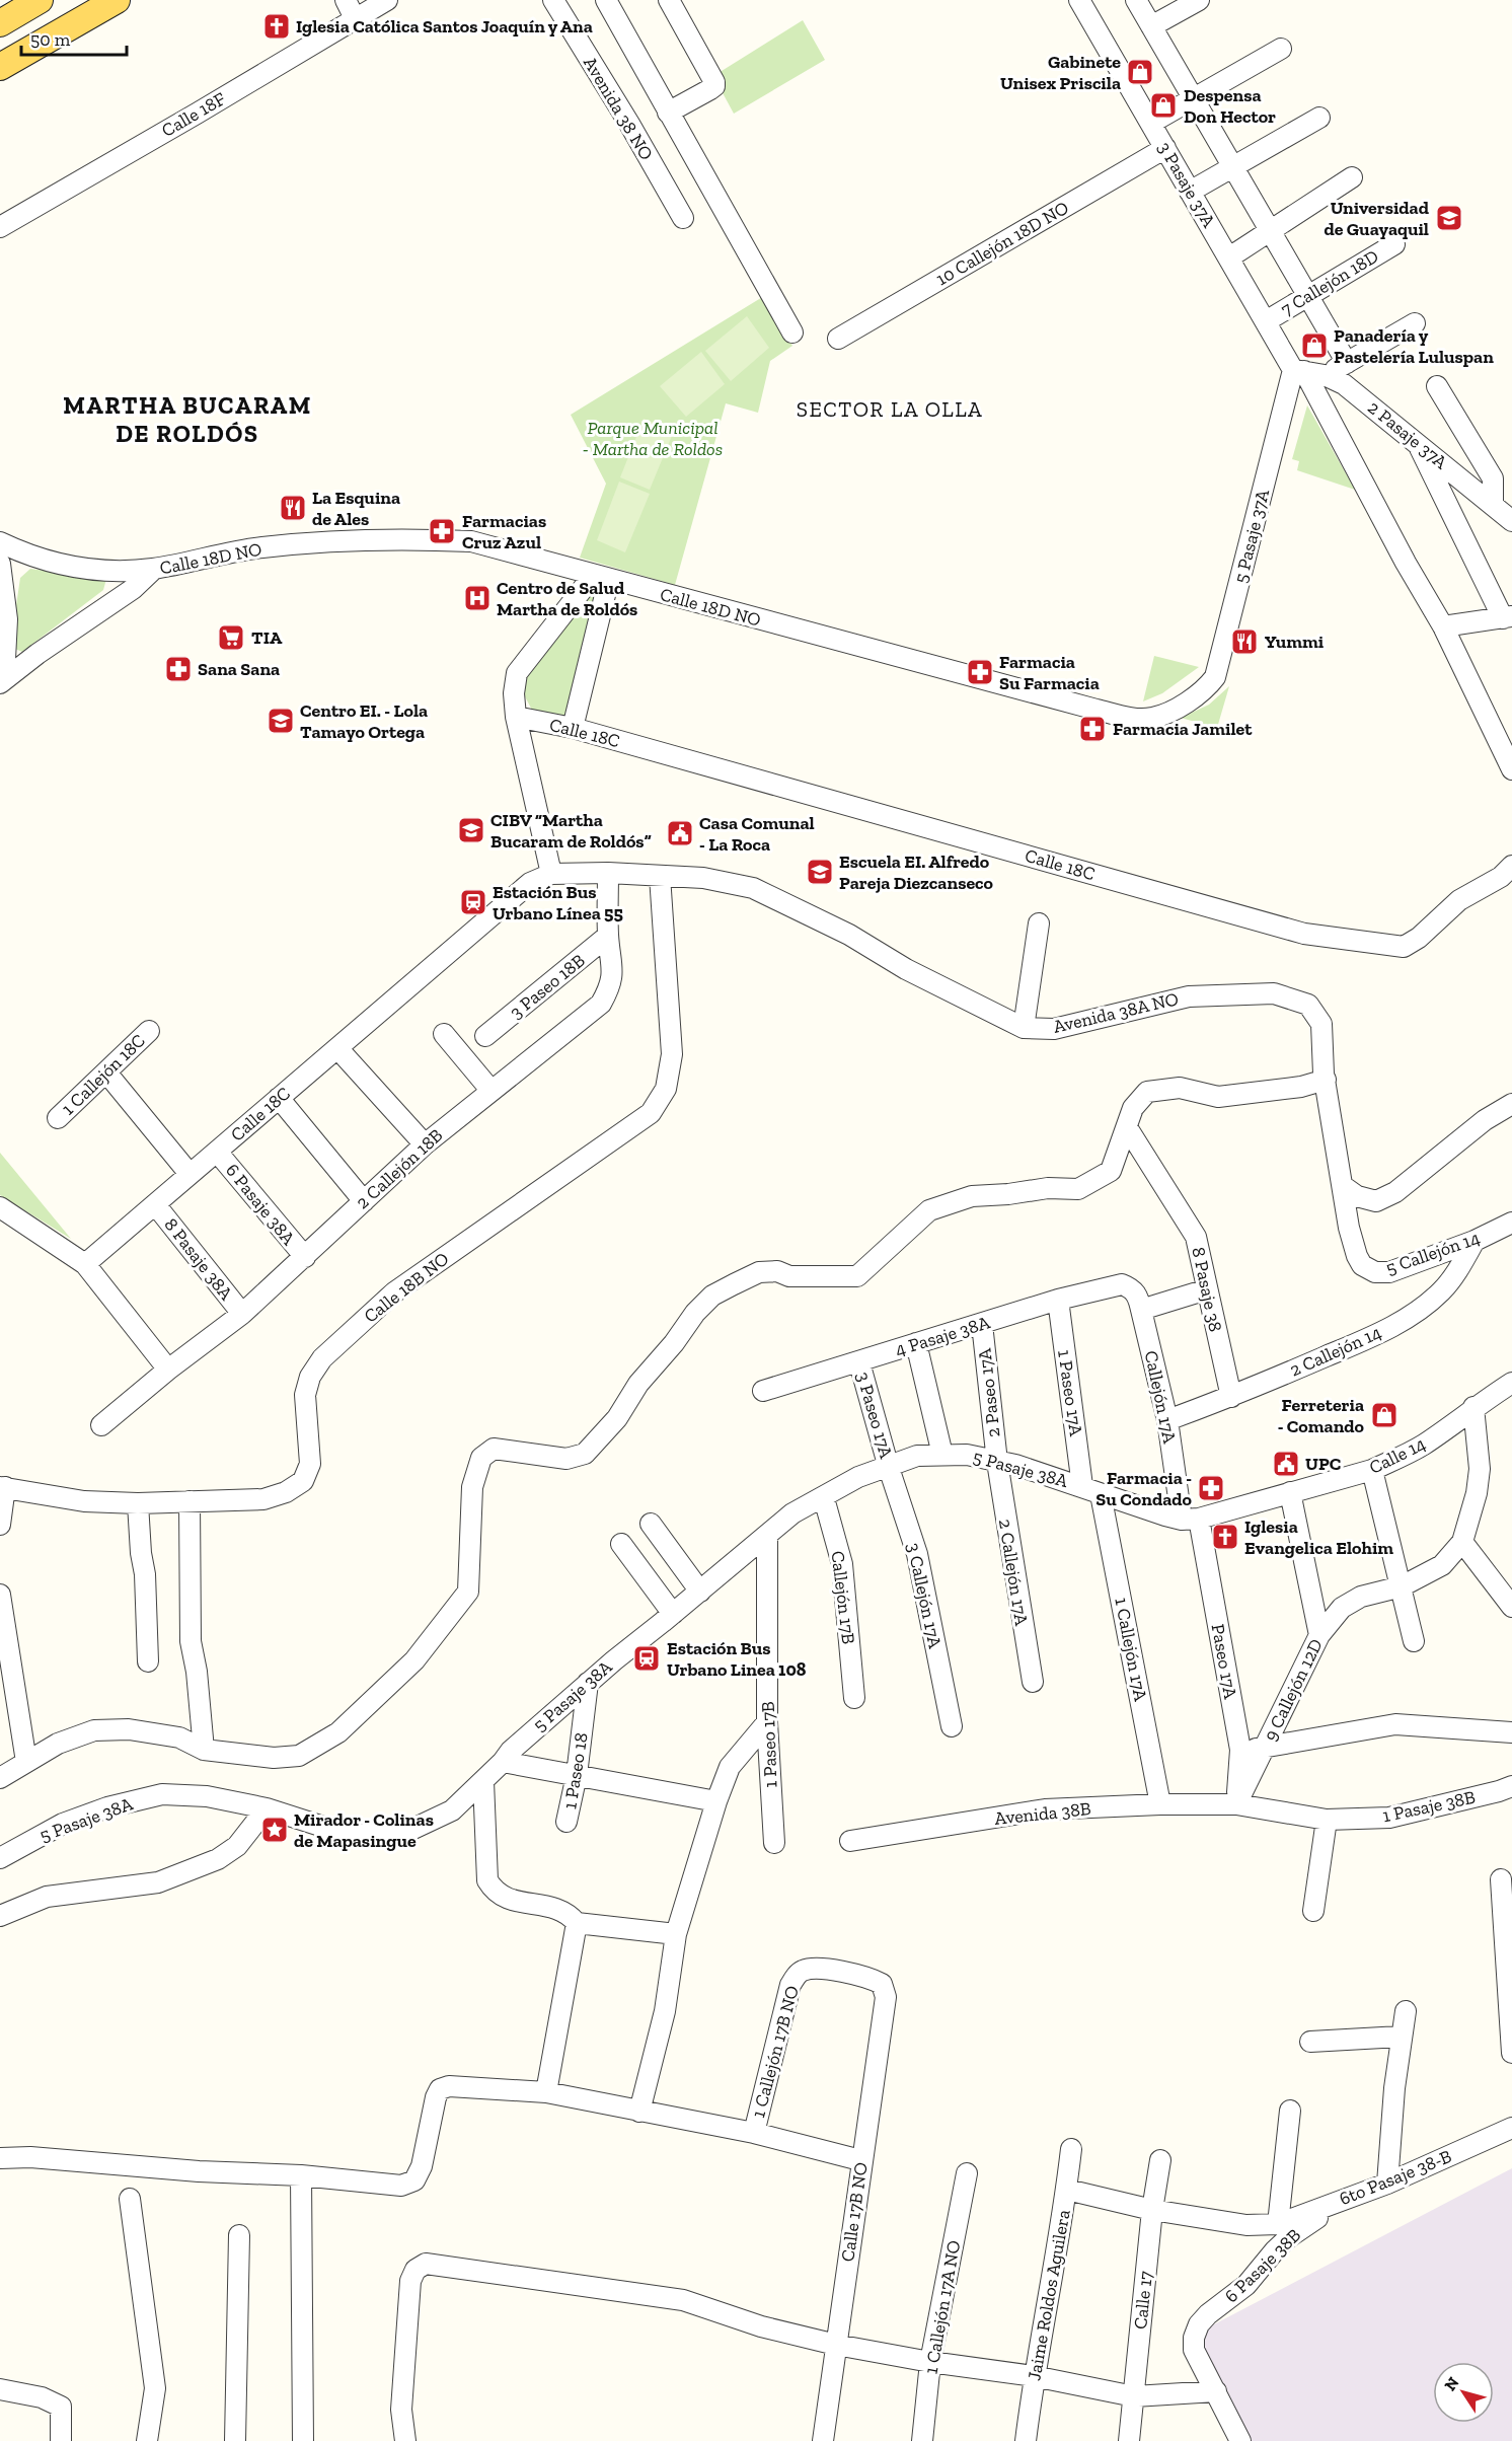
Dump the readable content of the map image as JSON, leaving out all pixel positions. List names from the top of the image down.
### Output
{
  "streets": {
    "street": [
      "Avenida 38 NO",
      "Calle 18F",
      "3 Pasaje 37A",
      "10 Callejón 18D NO",
      "7 Callejón 18D",
      "2 Pasaje 37A",
      "5 Pasaje 37A",
      "Calle 18D NO",
      "Calle 18C",
      "3 Paseo 18B",
      "Avenida 38A NO",
      "1 Callejón 18C",
      "2 Callejón 18B",
      "6 Pasaje 38A",
      "5 Callejón 14",
      "8 Pasaje 38A",
      "Calle 18B NO",
      "8 Pasaje 38",
      "4 Pasaje 38A",
      "2 Callejón 14",
      "2 Paseo 17A",
      "1 Paseo 17A",
      "Callejón 17A",
      "3 Paseo 17A",
      "Calle 14",
      "5 Pasaje 38A",
      "2 Callejón 17A",
      "3 Callejón 17A",
      "Callejón 17B",
      "1 Callejón 17A",
      "Paseo 17A",
      "9 Callejón 12D",
      "1 Paseo 17B",
      "1 Paseo 18",
      "1 Pasaje 38B",
      "Avenida 38B",
      "1 Callejón 17B NO",
      "6to Pasaje 38-B",
      "Calle 17B NO",
      "6 Pasaje 38B",
      "Jaime Roldos Aguilera",
      "Calle 17",
      "1 Callejón 17A NO"
    ]
  },
  "crossings": [
    ["3 Pasaje 37A", "10 Callejón 18D NO"],
    ["3 Pasaje 37A", "7 Callejón 18D"],
    ["3 Pasaje 37A", "2 Pasaje 37A"],
    ["3 Pasaje 37A", "5 Pasaje 37A"],
    ["2 Pasaje 37A", "5 Pasaje 37A"],
    ["5 Pasaje 37A", "Calle 18D NO"],
    ["Calle 18C", "Avenida 38A NO"],
    ["Calle 18C", "2 Callejón 18B"],
    ["Calle 18C", "6 Pasaje 38A"],
    ["Calle 18C", "8 Pasaje 38A"],
    ["Calle 18C", "Calle 18B NO"],
    ["3 Paseo 18B", "2 Callejón 18B"],
    ["Avenida 38A NO", "5 Callejón 14"],
    ["Avenida 38A NO", "Calle 18B NO"],
    ["2 Callejón 18B", "6 Pasaje 38A"],
    ["2 Callejón 18B", "8 Pasaje 38A"],
    ["5 Callejón 14", "2 Callejón 14"],
    ["8 Pasaje 38", "2 Callejón 14"],
    ["4 Pasaje 38A", "2 Paseo 17A"],
    ["4 Pasaje 38A", "1 Paseo 17A"],
    ["4 Pasaje 38A", "Callejón 17A"],
    ["4 Pasaje 38A", "3 Paseo 17A"],
    ["2 Callejón 14", "Callejón 17A"],
    ["2 Paseo 17A", "5 Pasaje 38A"],
    ["2 Paseo 17A", "2 Callejón 17A"],
    ["1 Paseo 17A", "5 Pasaje 38A"],
    ["1 Paseo 17A", "1 Callejón 17A"],
    ["Callejón 17A", "Calle 14"],
    ["Callejón 17A", "5 Pasaje 38A"],
    ["Callejón 17A", "Paseo 17A"],
    ["3 Paseo 17A", "5 Pasaje 38A"],
    ["3 Paseo 17A", "3 Callejón 17A"],
    ["Calle 14", "5 Pasaje 38A"],
    ["Calle 14", "Paseo 17A"],
    ["5 Pasaje 38A", "2 Callejón 17A"],
    ["5 Pasaje 38A", "3 Callejón 17A"],
    ["5 Pasaje 38A", "Callejón 17B"],
    ["5 Pasaje 38A", "1 Callejón 17A"],
    ["5 Pasaje 38A", "Paseo 17A"],
    ["5 Pasaje 38A", "1 Paseo 17B"],
    ["5 Pasaje 38A", "1 Paseo 18"],
    ["1 Callejón 17A", "Avenida 38B"],
    ["Paseo 17A", "9 Callejón 12D"],
    ["Paseo 17A", "1 Pasaje 38B"],
    ["Paseo 17A", "Avenida 38B"],
    ["9 Callejón 12D", "1 Pasaje 38B"],
    ["9 Callejón 12D", "Avenida 38B"],
    ["1 Pasaje 38B", "Avenida 38B"],
    ["1 Callejón 17B NO", "Calle 17B NO"],
    ["6to Pasaje 38-B", "6 Pasaje 38B"],
    ["6to Pasaje 38-B", "Jaime Roldos Aguilera"],
    ["6to Pasaje 38-B", "Calle 17"]
  ],
  "districts": ["MARTHA BUCARAM DE ROLDÓS", "SECTOR LA OLLA"],
  "parks": ["Parque Municipal - Martha de Roldos"],
  "places": {
    "church": ["Iglesia Católica Santos Joaquín y Ana", "Iglesia Evangelica Elohim"],
    "shop": [
      "Gabinete Unisex Priscila",
      "Despensa Don Hector",
      "Panadería y Pastelería Luluspan",
      "Ferreteria - Comando"
    ],
    "school or university": [
      "Universidad de Guayaquil",
      "Centro EI. - Lola Tamayo Ortega",
      "CIBV “Martha Bucaram de Roldós”",
      "Escuela EI. Alfredo Pareja Diezcanseco"
    ],
    "restaurant": ["La Esquina de Ales", "Yummi"],
    "pharmacy": [
      "Farmacias Cruz Azul",
      "Sana Sana",
      "Farmacia Su Farmacia",
      "Farmacia Jamilet",
      "Farmacia - Su Condado"
    ],
    "hospital": ["Centro de Salud Martha de Roldós"],
    "supermarket": ["TIA"],
    "public building": ["Casa Comunal - La Roca", "UPC"],
    "station": ["Estación Bus Urbano Línea 55", "Estación Bus Urbano Linea 108"],
    "place": ["Mirador - Colinas de Mapasingue"]
  },
  "scale_bar": "50 m",
  "north": "top left"
}
